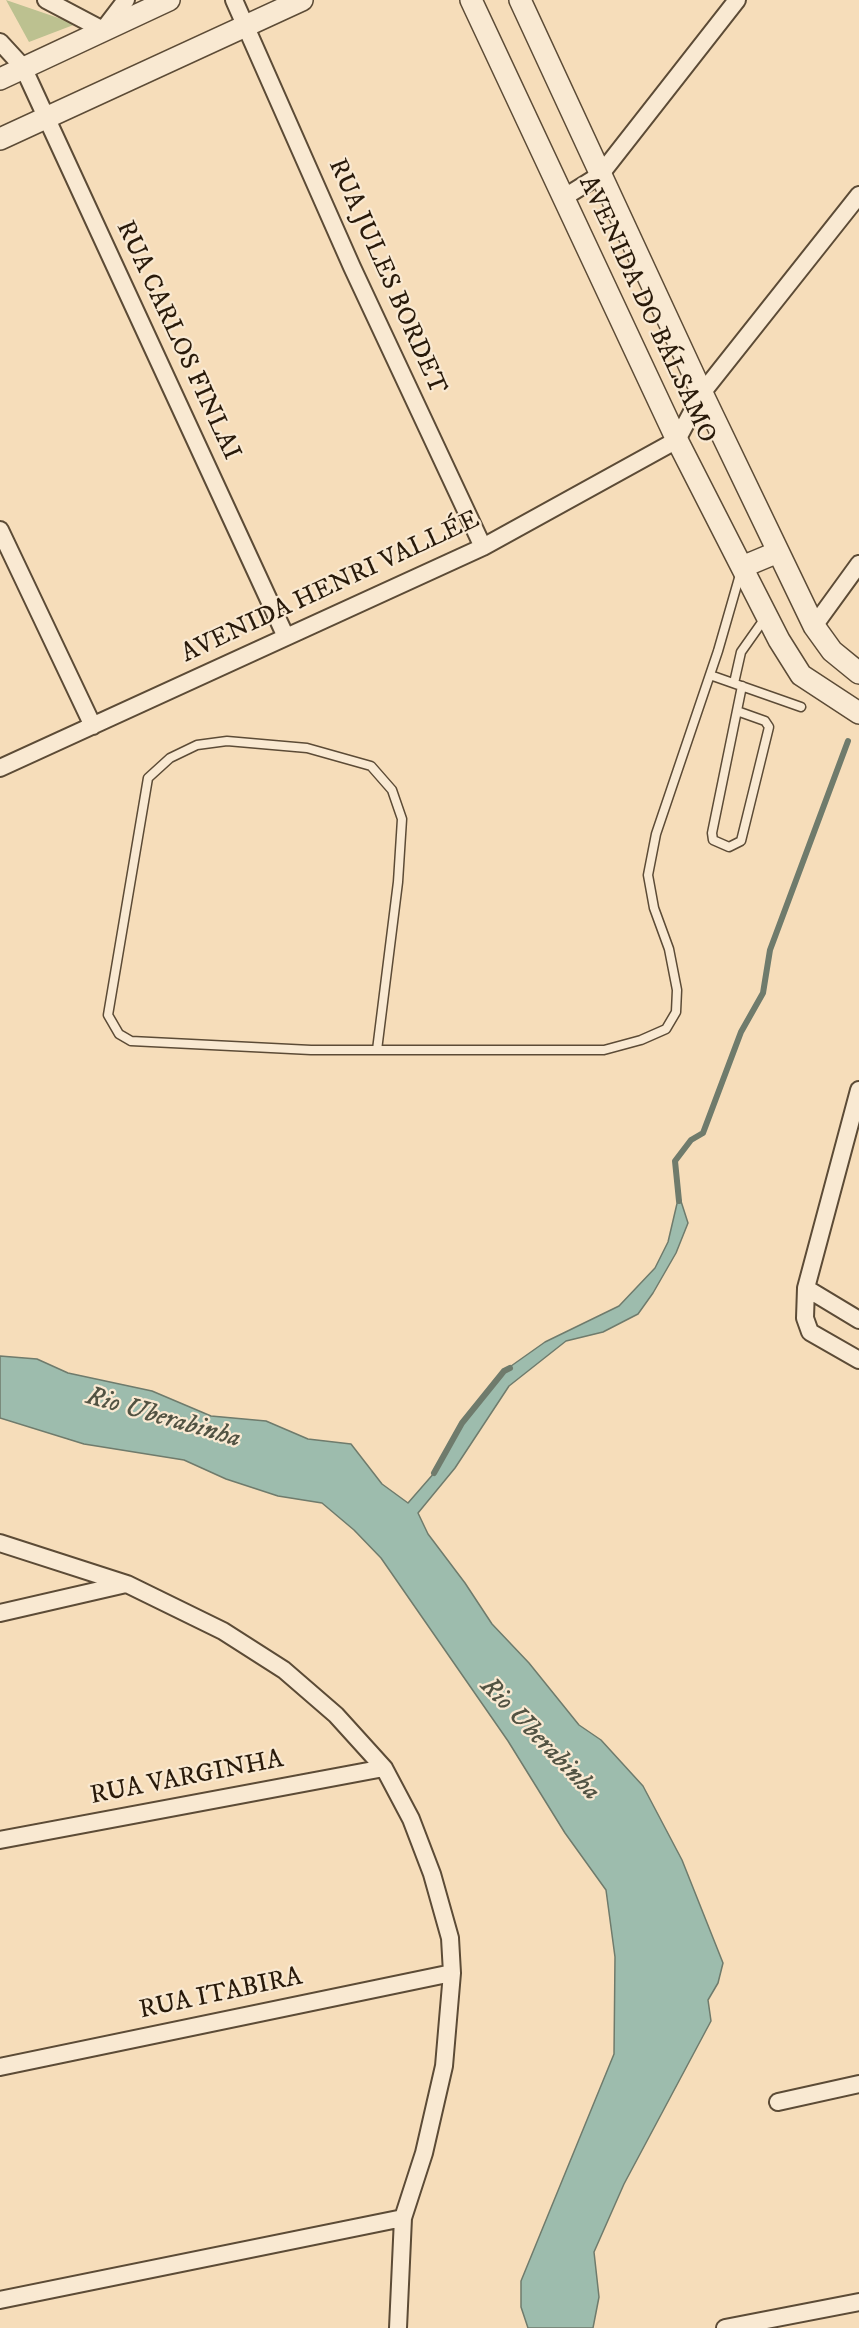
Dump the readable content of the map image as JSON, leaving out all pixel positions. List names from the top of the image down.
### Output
{
  "streets": {
    "street": [
      "RUA JULES BORDET",
      "AVENIDA DO BÁLSAMO",
      "RUA CARLOS FINLAI",
      "AVENIDA HENRI VALLÉE",
      "RUA VARGINHA",
      "RUA ITABIRA"
    ]
  },
  "crossings": [
    ["RUA JULES BORDET", "AVENIDA HENRI VALLÉE"],
    ["AVENIDA DO BÁLSAMO", "AVENIDA HENRI VALLÉE"],
    ["RUA CARLOS FINLAI", "AVENIDA HENRI VALLÉE"]
  ],
  "water": ["Rio Uberabinha"]
}
